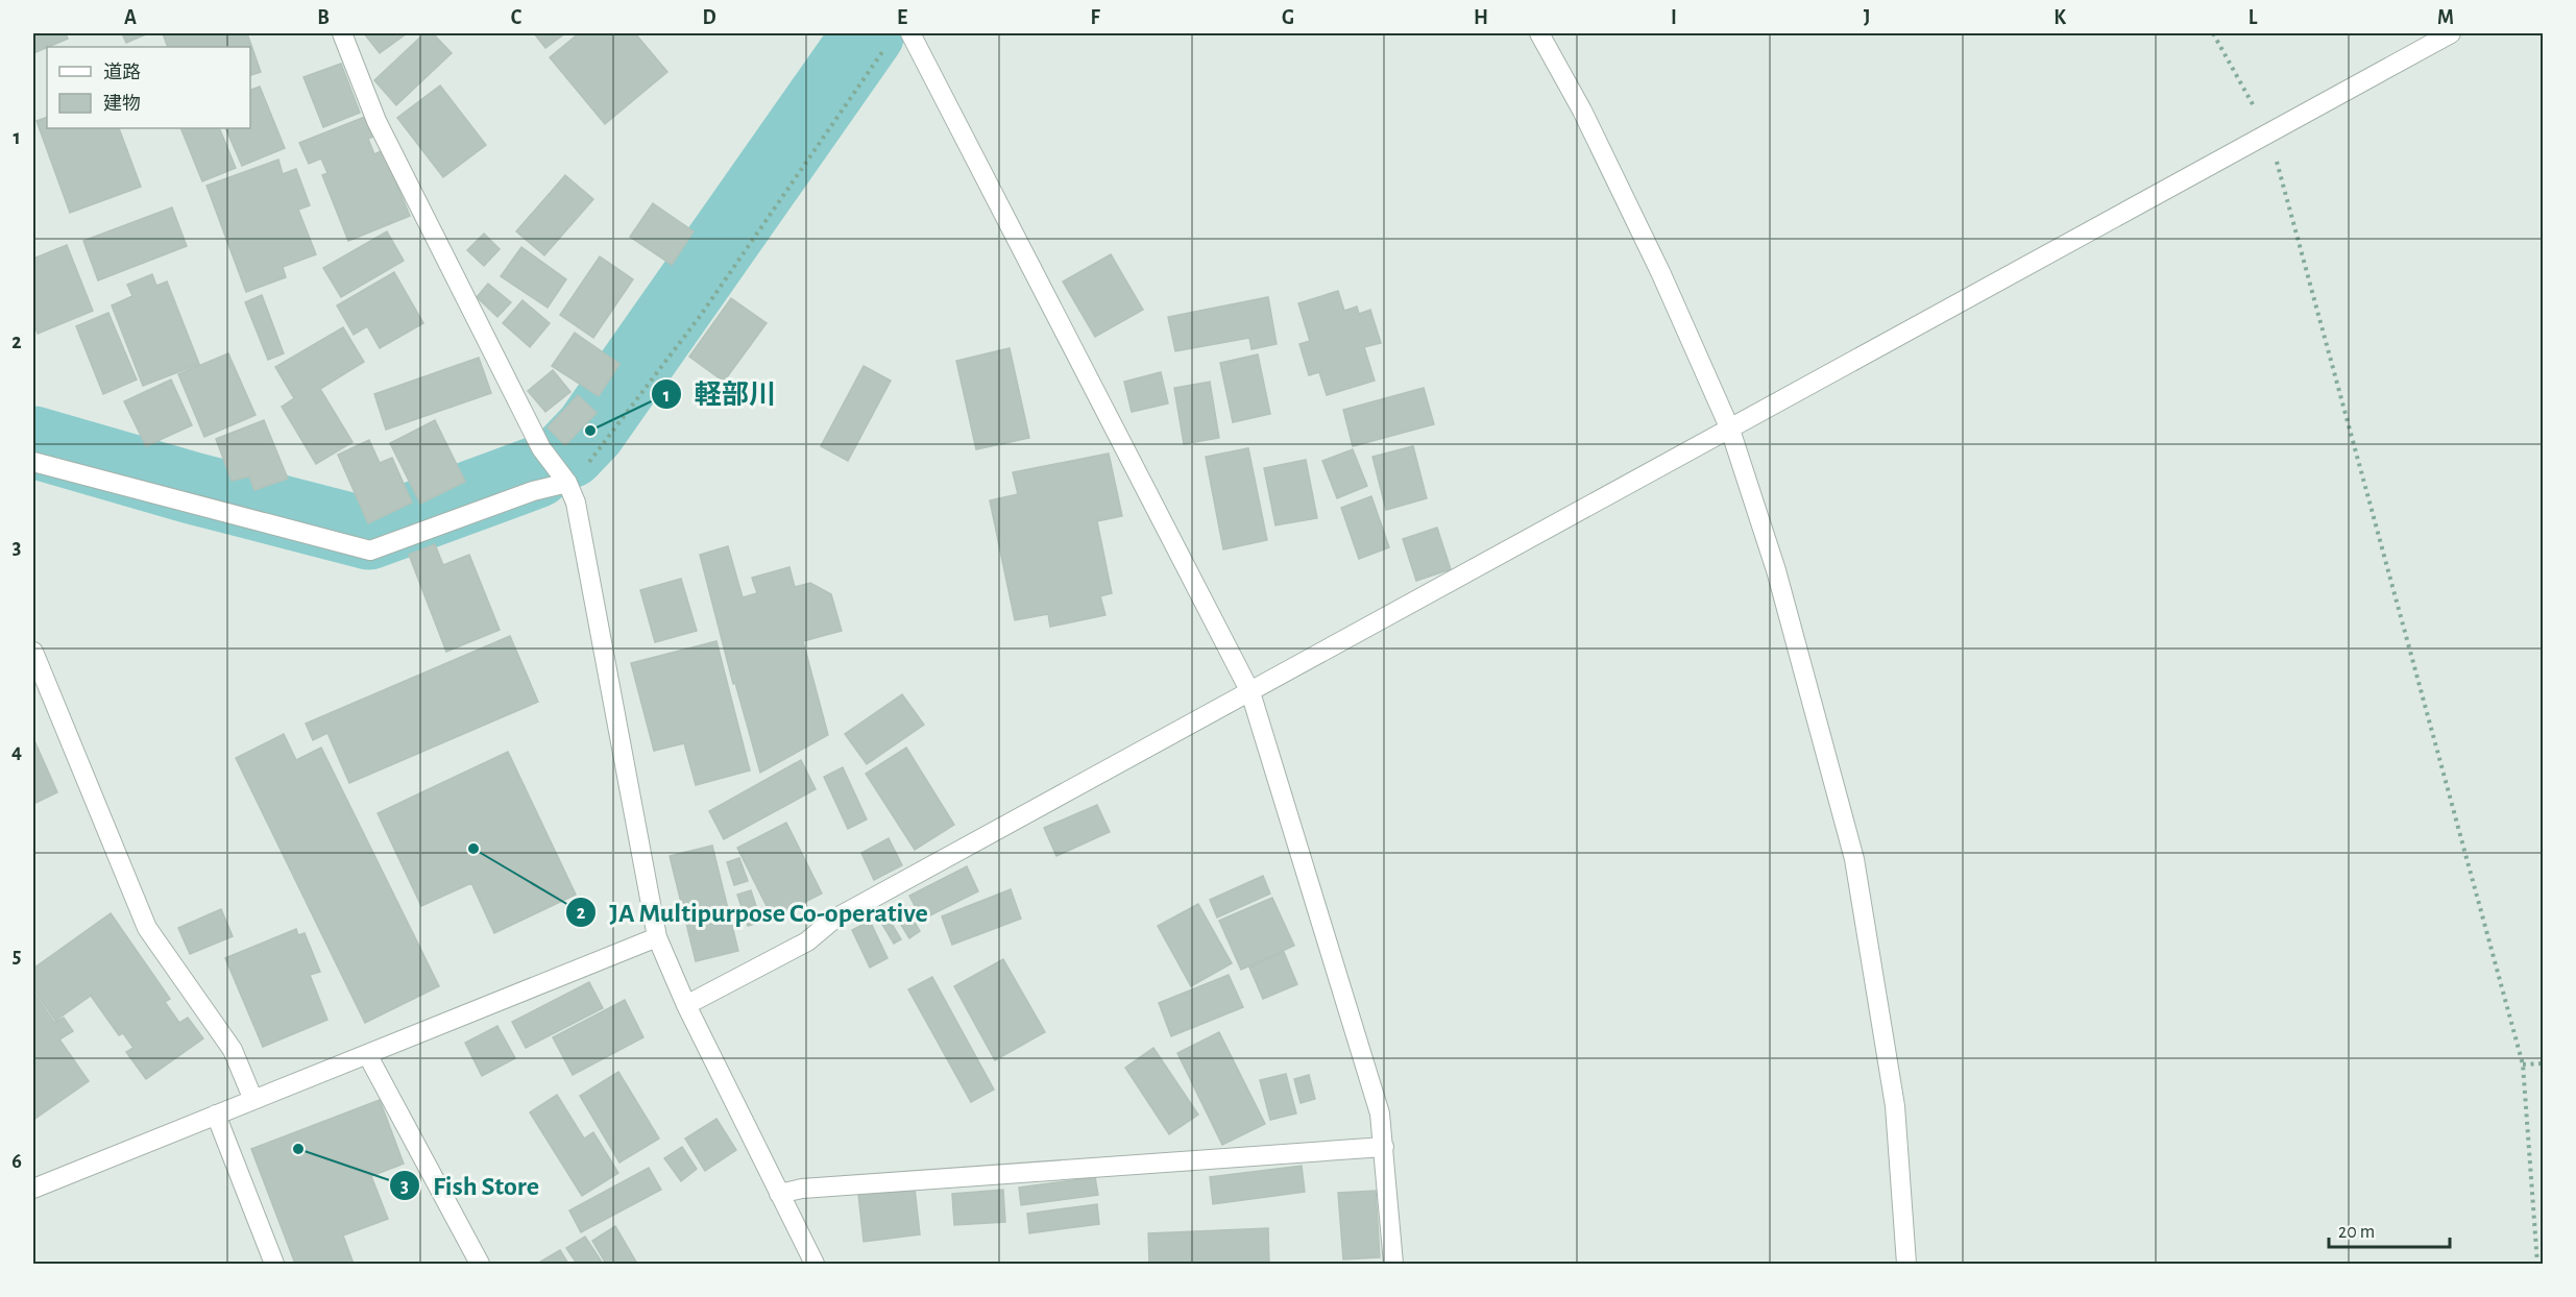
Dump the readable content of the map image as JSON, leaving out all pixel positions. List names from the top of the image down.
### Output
{
  "places": ["軽部川", "JA Multipurpose Co-operative", "Fish Store"],
  "legend": ["道路", "建物"],
  "scale_bar": "20 m",
  "grid": {
    "columns": [
      "A",
      "B",
      "C",
      "D",
      "E",
      "F",
      "G",
      "H",
      "I",
      "J",
      "K",
      "L",
      "M"
    ],
    "rows": [
      "1",
      "2",
      "3",
      "4",
      "5",
      "6"
    ]
  }
}
